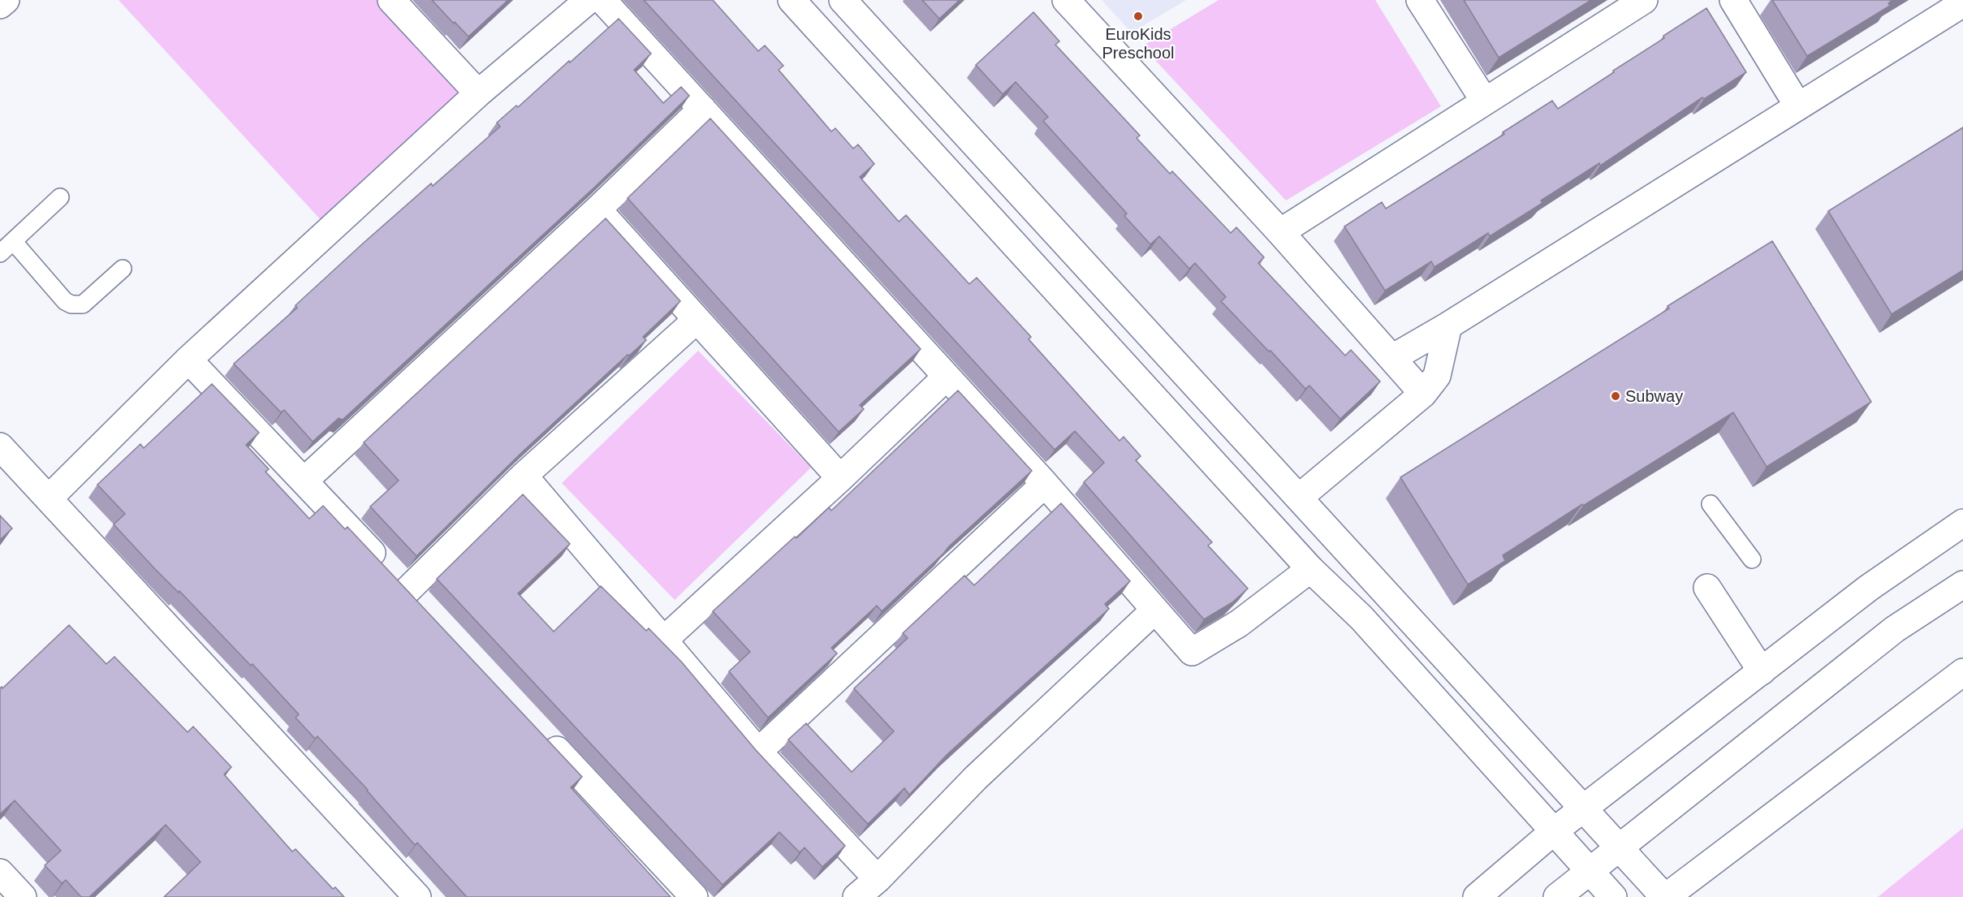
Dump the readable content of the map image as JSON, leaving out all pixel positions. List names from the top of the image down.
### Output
{
  "places": ["EuroKids Preschool", "Subway"]
}
